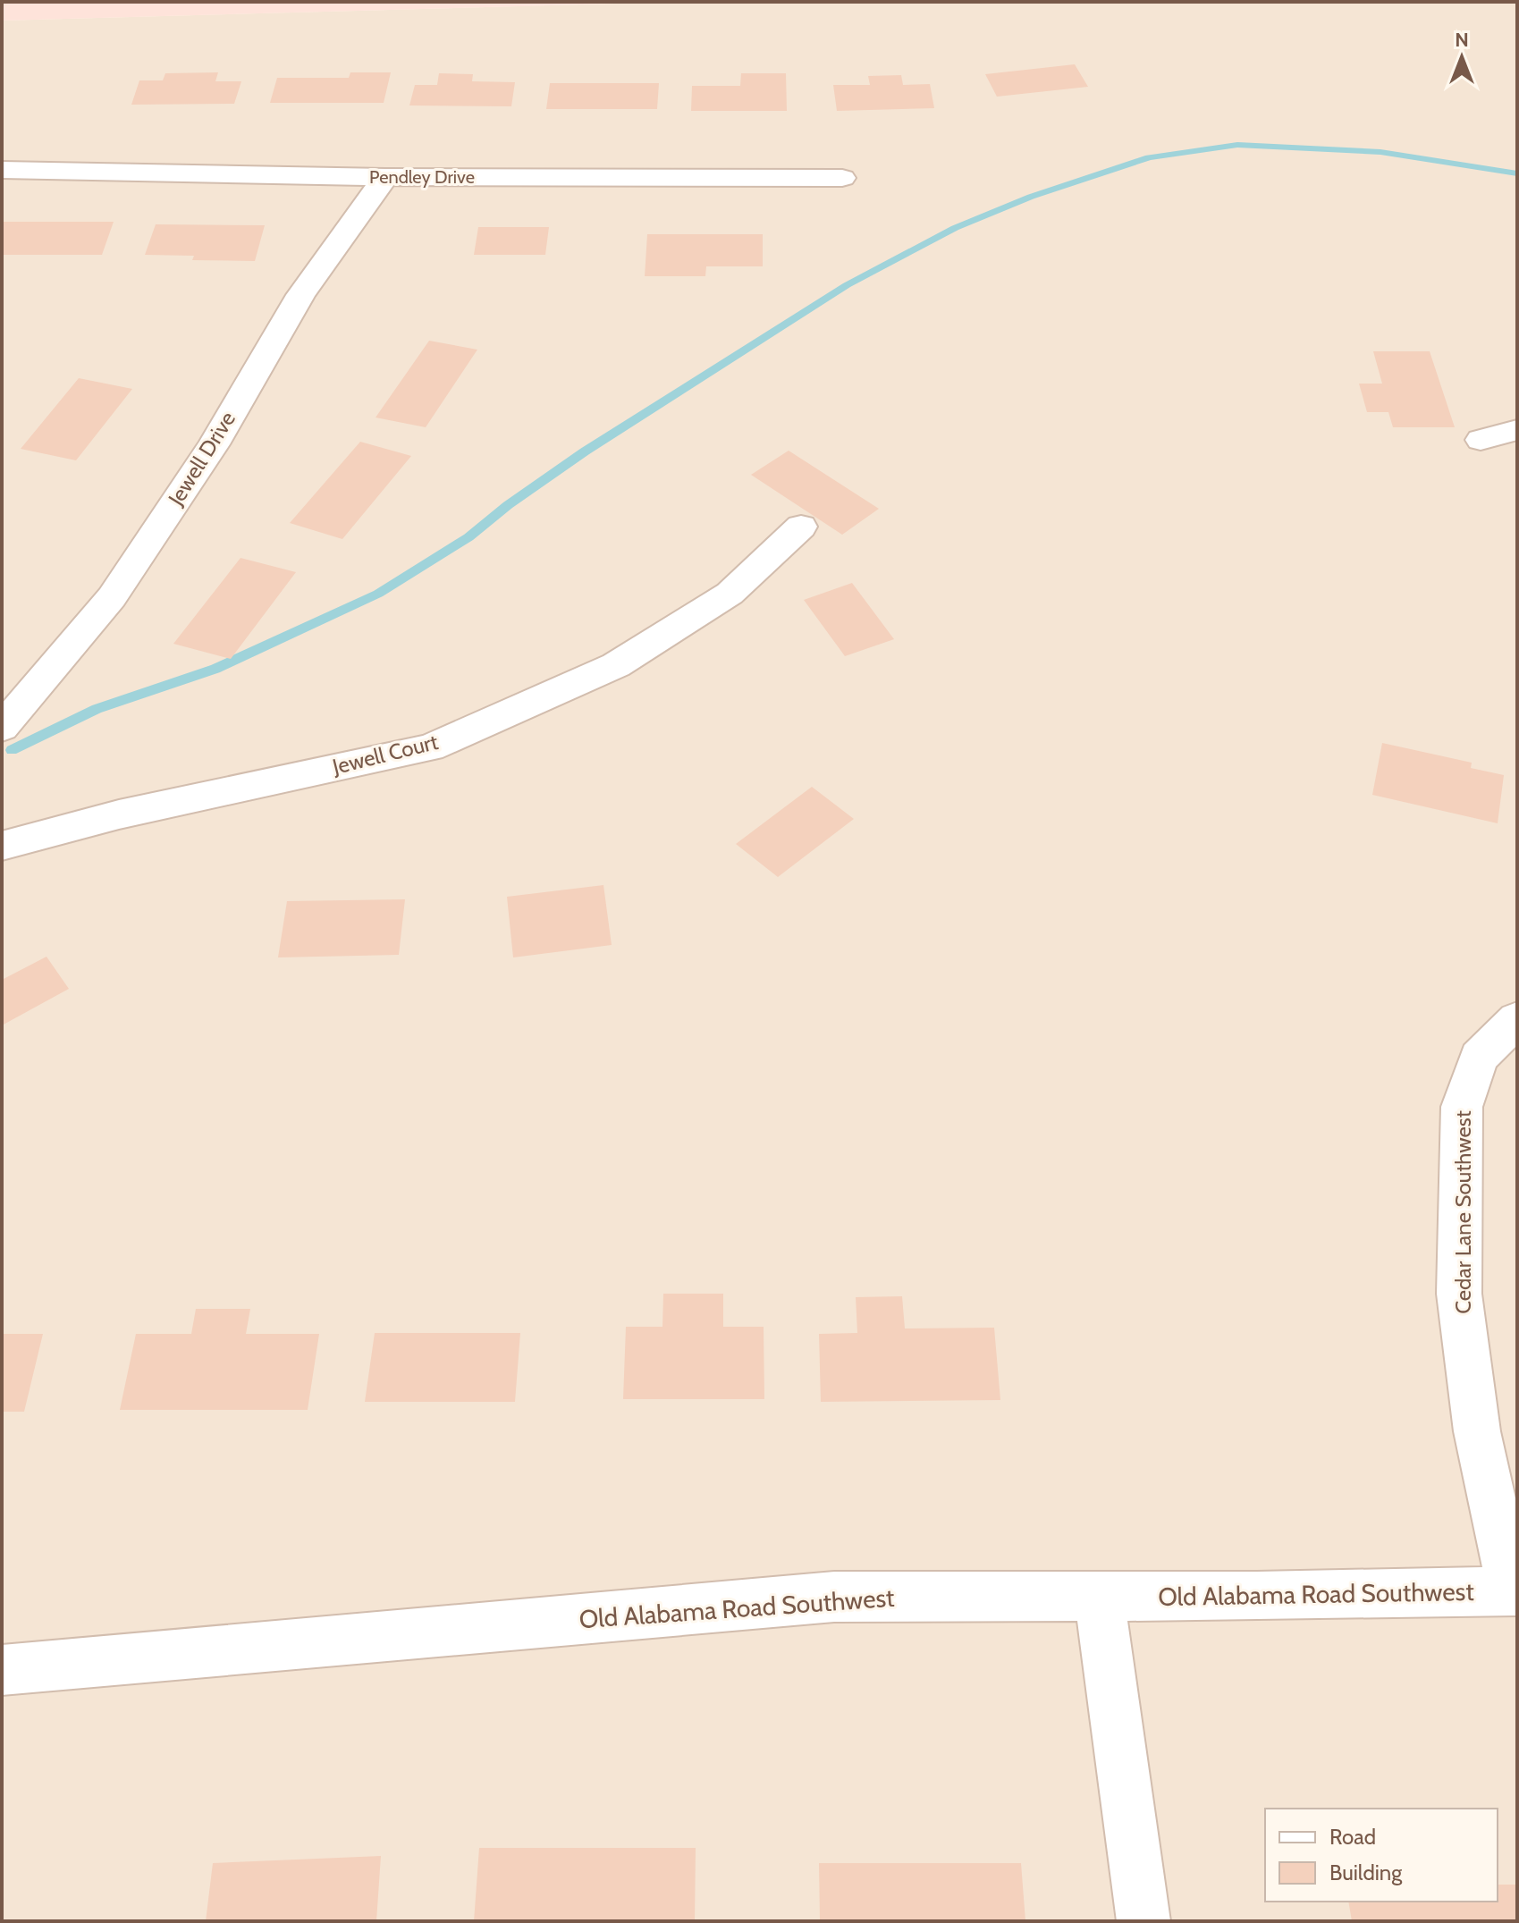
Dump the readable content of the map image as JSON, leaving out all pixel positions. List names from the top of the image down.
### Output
{
  "streets": {
    "street": [
      "Pendley Drive",
      "Jewell Drive",
      "Jewell Court",
      "Cedar Lane Southwest",
      "Old Alabama Road Southwest"
    ]
  },
  "crossings": [
    ["Pendley Drive", "Jewell Drive"],
    ["Cedar Lane Southwest", "Old Alabama Road Southwest"]
  ],
  "legend": ["Road", "Building"],
  "north": "top"
}
